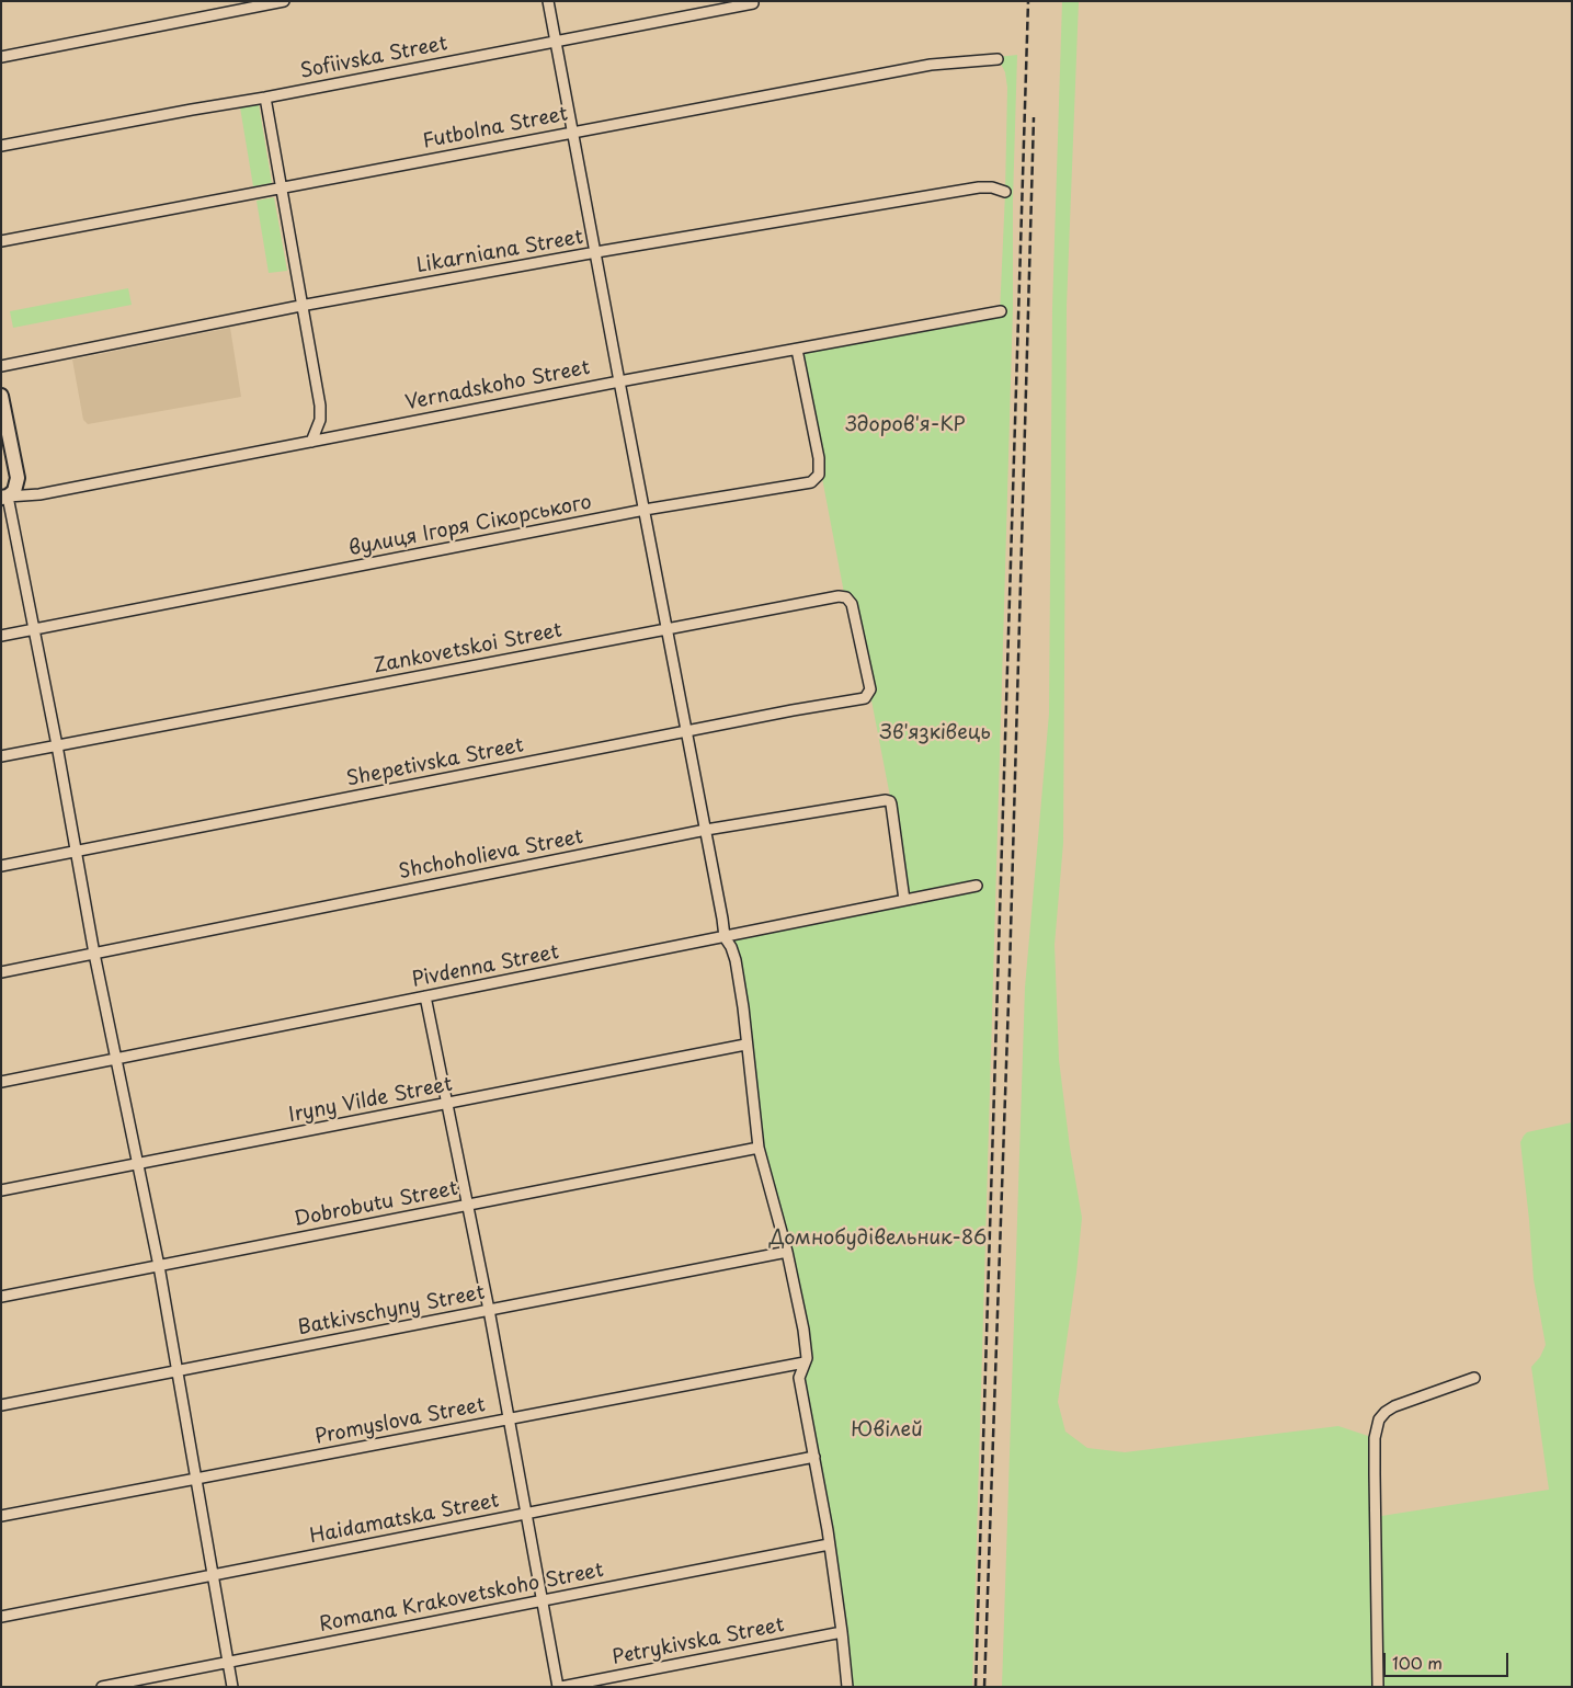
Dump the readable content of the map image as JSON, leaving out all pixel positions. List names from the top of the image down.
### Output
{
  "streets": {
    "street": [
      "Sofiivska Street",
      "Futbolna Street",
      "Likarniana Street",
      "Vernadskoho Street",
      "вулиця Ігоря Сікорського",
      "Zankovetskoi Street",
      "Shepetivska Street",
      "Shchoholieva Street",
      "Pivdenna Street",
      "Iryny Vilde Street",
      "Dobrobutu Street",
      "Batkivschyny Street",
      "Promyslova Street",
      "Haidamatska Street",
      "Romana Krakovetskoho Street",
      "Petrykivska Street"
    ]
  },
  "crossings": [
    ["Vernadskoho Street", "вулиця Ігоря Сікорського"],
    ["Zankovetskoi Street", "Shepetivska Street"],
    ["Shchoholieva Street", "Pivdenna Street"]
  ],
  "parks": [
    "Здоров'я-КР",
    "Зв'язківець",
    "Домнобудівельник-86",
    "Ювілей"
  ],
  "scale_bar": "100 m"
}
